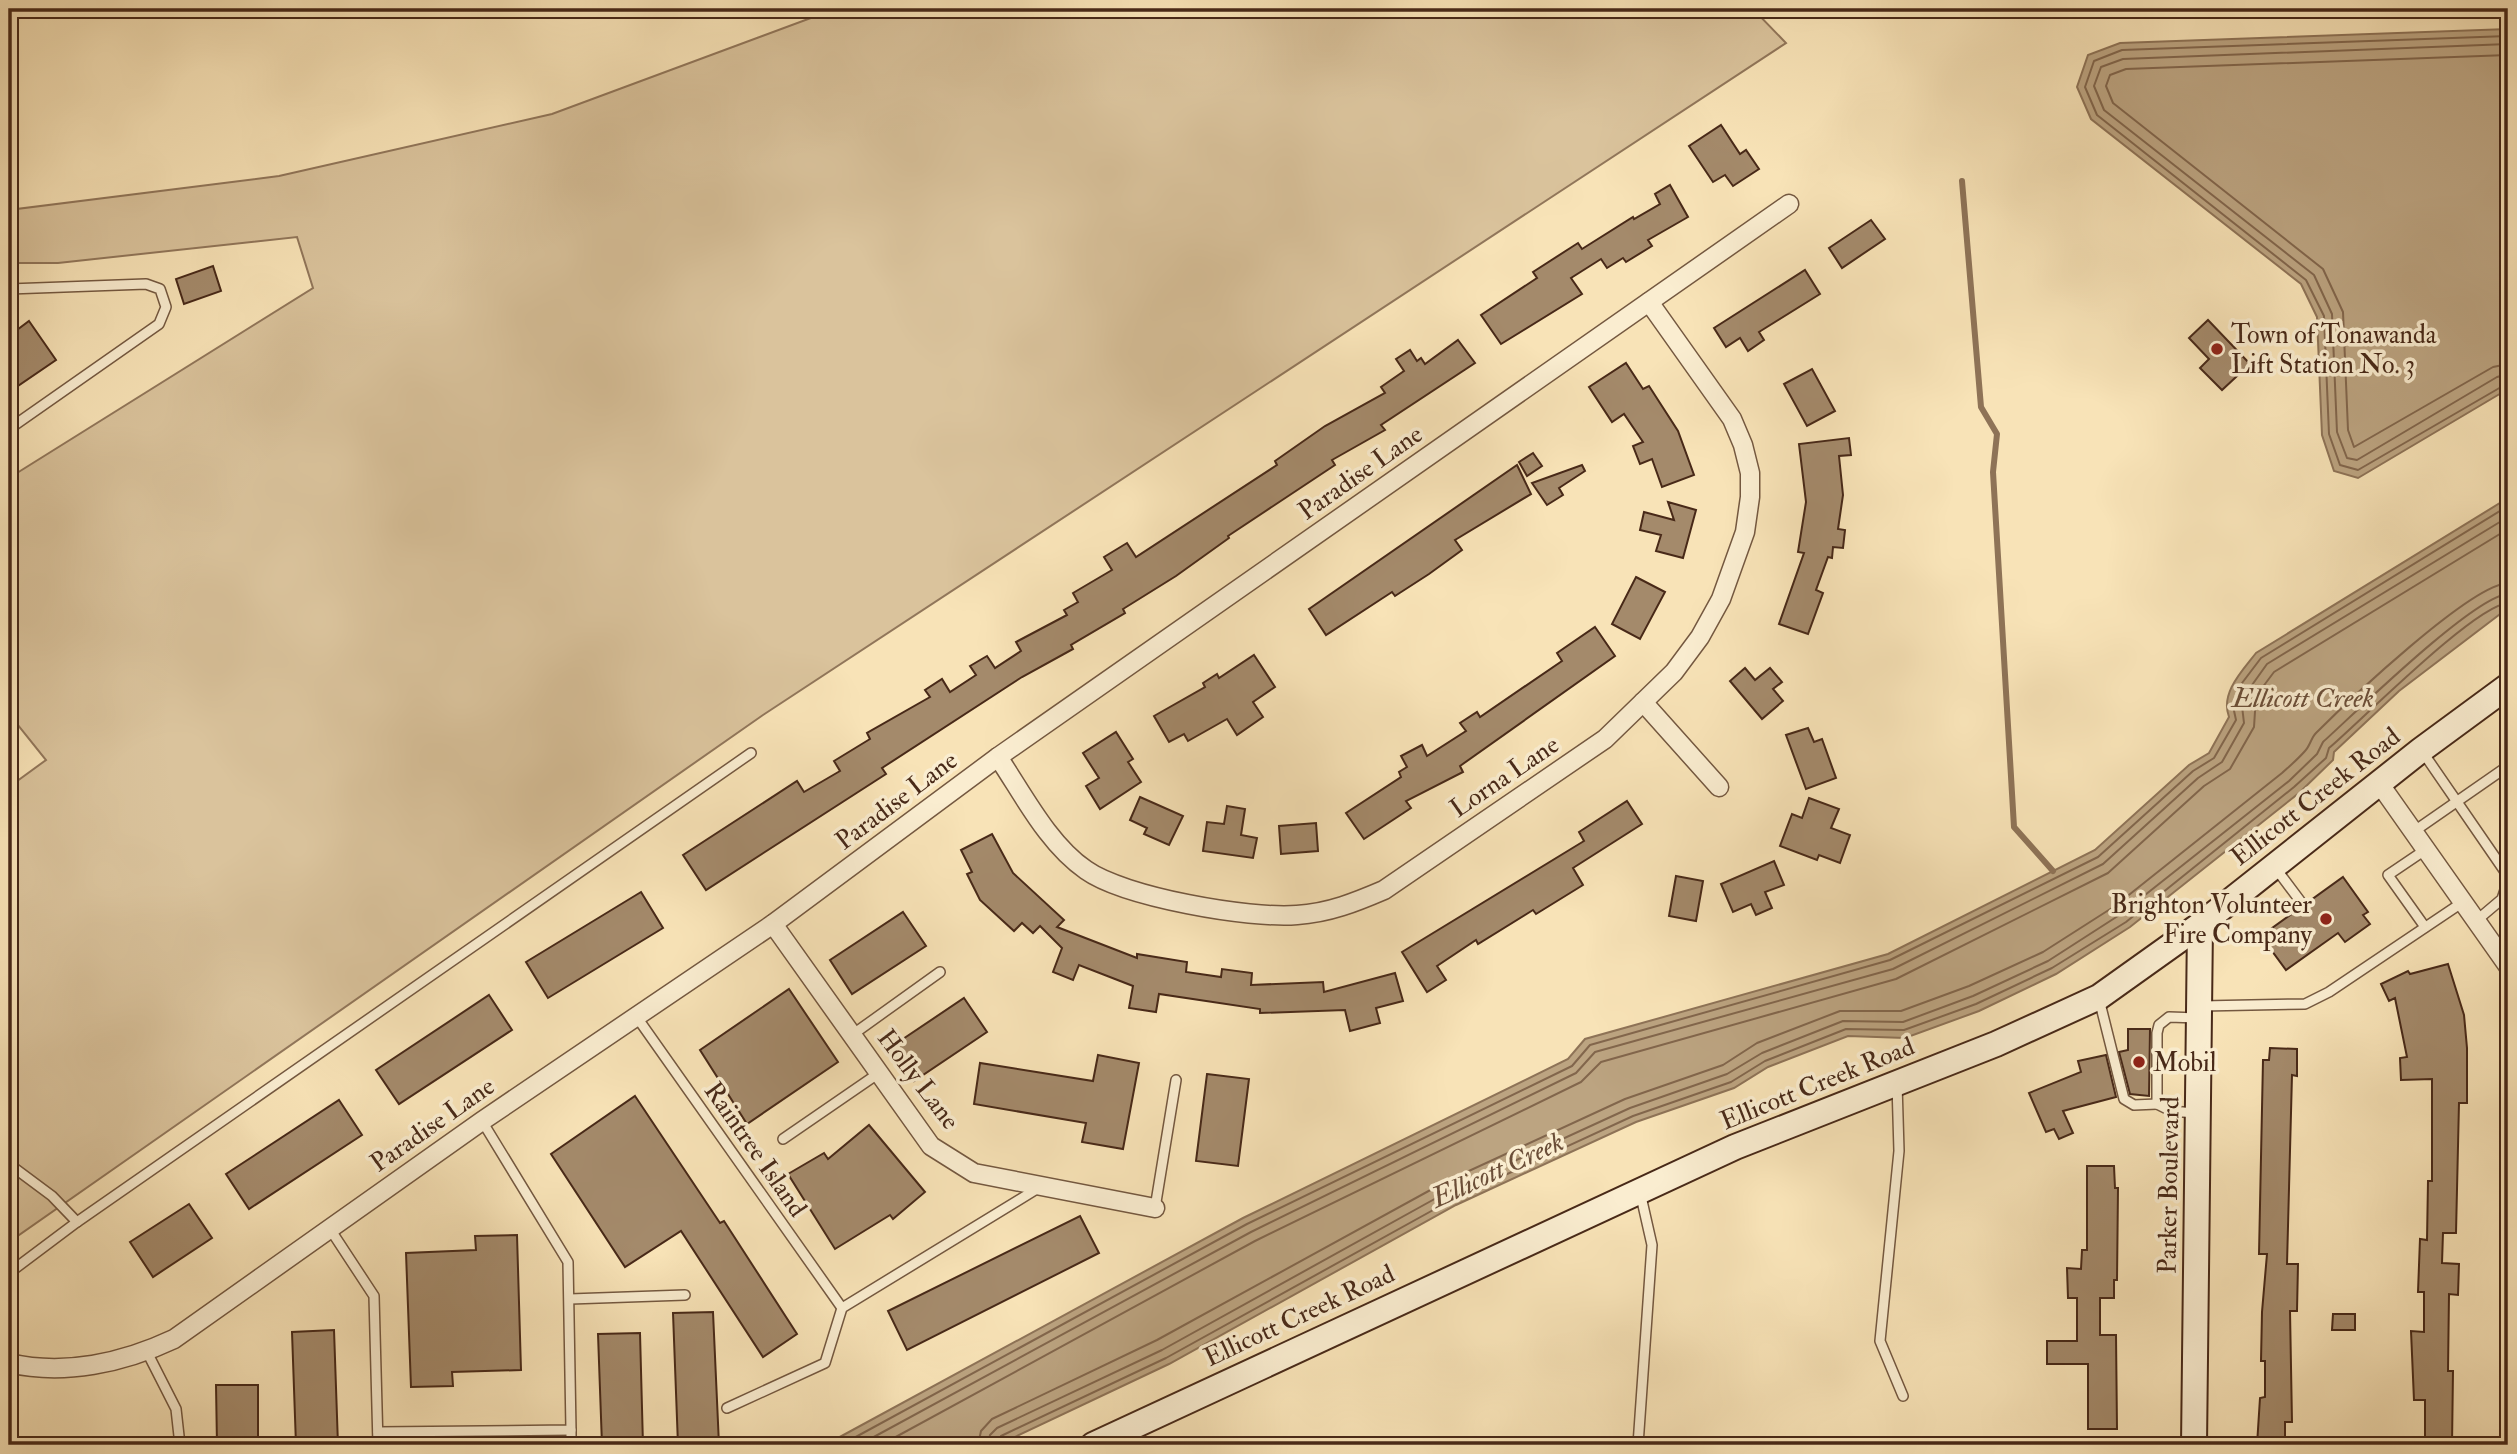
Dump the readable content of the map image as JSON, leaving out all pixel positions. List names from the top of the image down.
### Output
{
  "streets": {
    "street": [
      "Paradise Lane",
      "Lorna Lane",
      "Ellicott Creek Road",
      "Holly Lane",
      "Parker Boulevard"
    ],
    "lane": ["Raintree Island"]
  },
  "crossings": [
    ["Paradise Lane", "Lorna Lane"],
    ["Paradise Lane", "Holly Lane"],
    ["Paradise Lane", "Raintree Island"],
    ["Ellicott Creek Road", "Parker Boulevard"]
  ],
  "water": ["Ellicott Creek"],
  "places": ["Town of Tonawanda Lift Station No. 3", "Brighton Volunteer Fire Company", "Mobil"]
}
